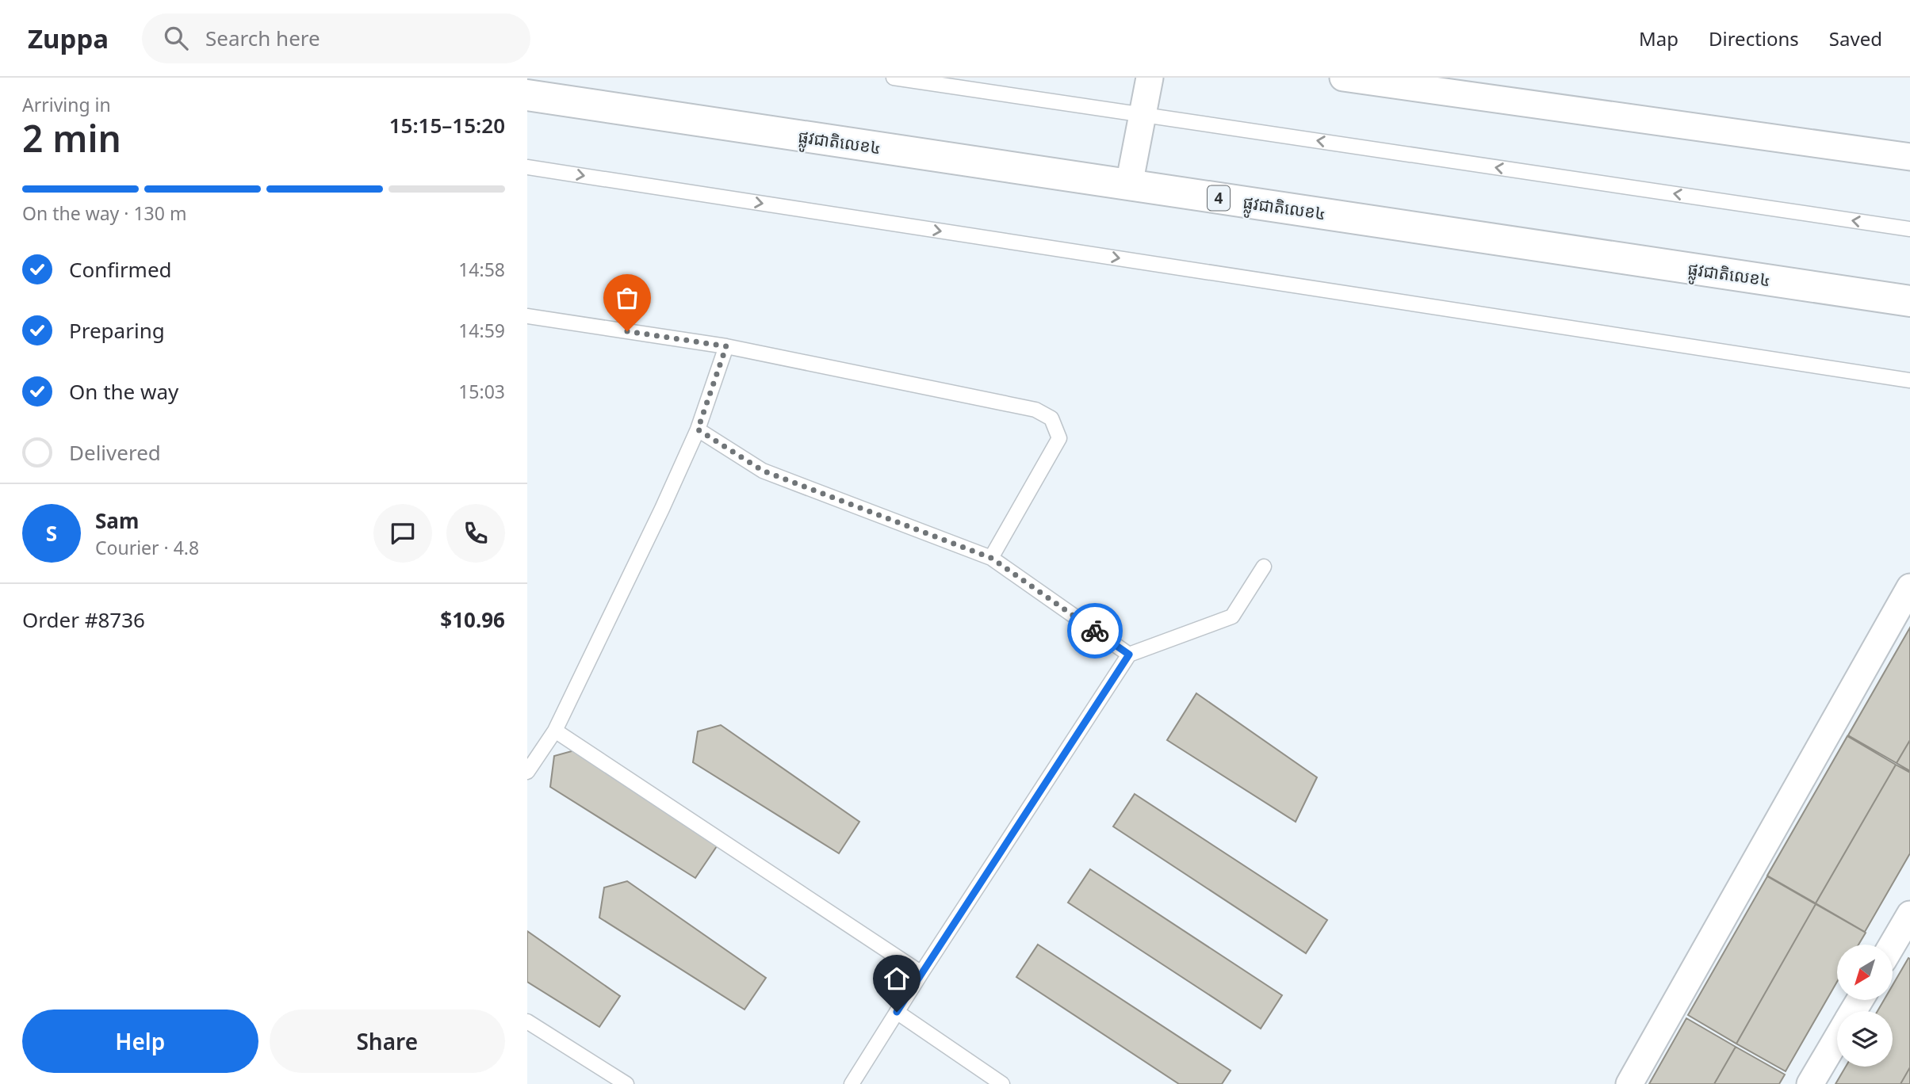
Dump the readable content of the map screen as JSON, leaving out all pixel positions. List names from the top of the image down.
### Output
{
  "streets": {
    "highway": ["ផ្លូវជាតិលេខ៤", "4"]
  },
  "north": "bottom left",
  "page": {
    "header": "Zuppa",
    "search": "Search here",
    "nav": ["Map", "Directions", "Saved"],
    "heading": ["2 min", "Arriving in", "15:15–15:20"],
    "panel": [
      "Sam",
      "Courier · 4.8",
      "Order #8736",
      "$10.96"
    ],
    "bar": "On the way · 130 m",
    "list": [
      ["Confirmed", "14:58"],
      ["Preparing", "14:59"],
      ["On the way", "15:03"],
      "Delivered"
    ],
    "round": "S",
    "buttons": ["Help", "Share"]
  }
}
